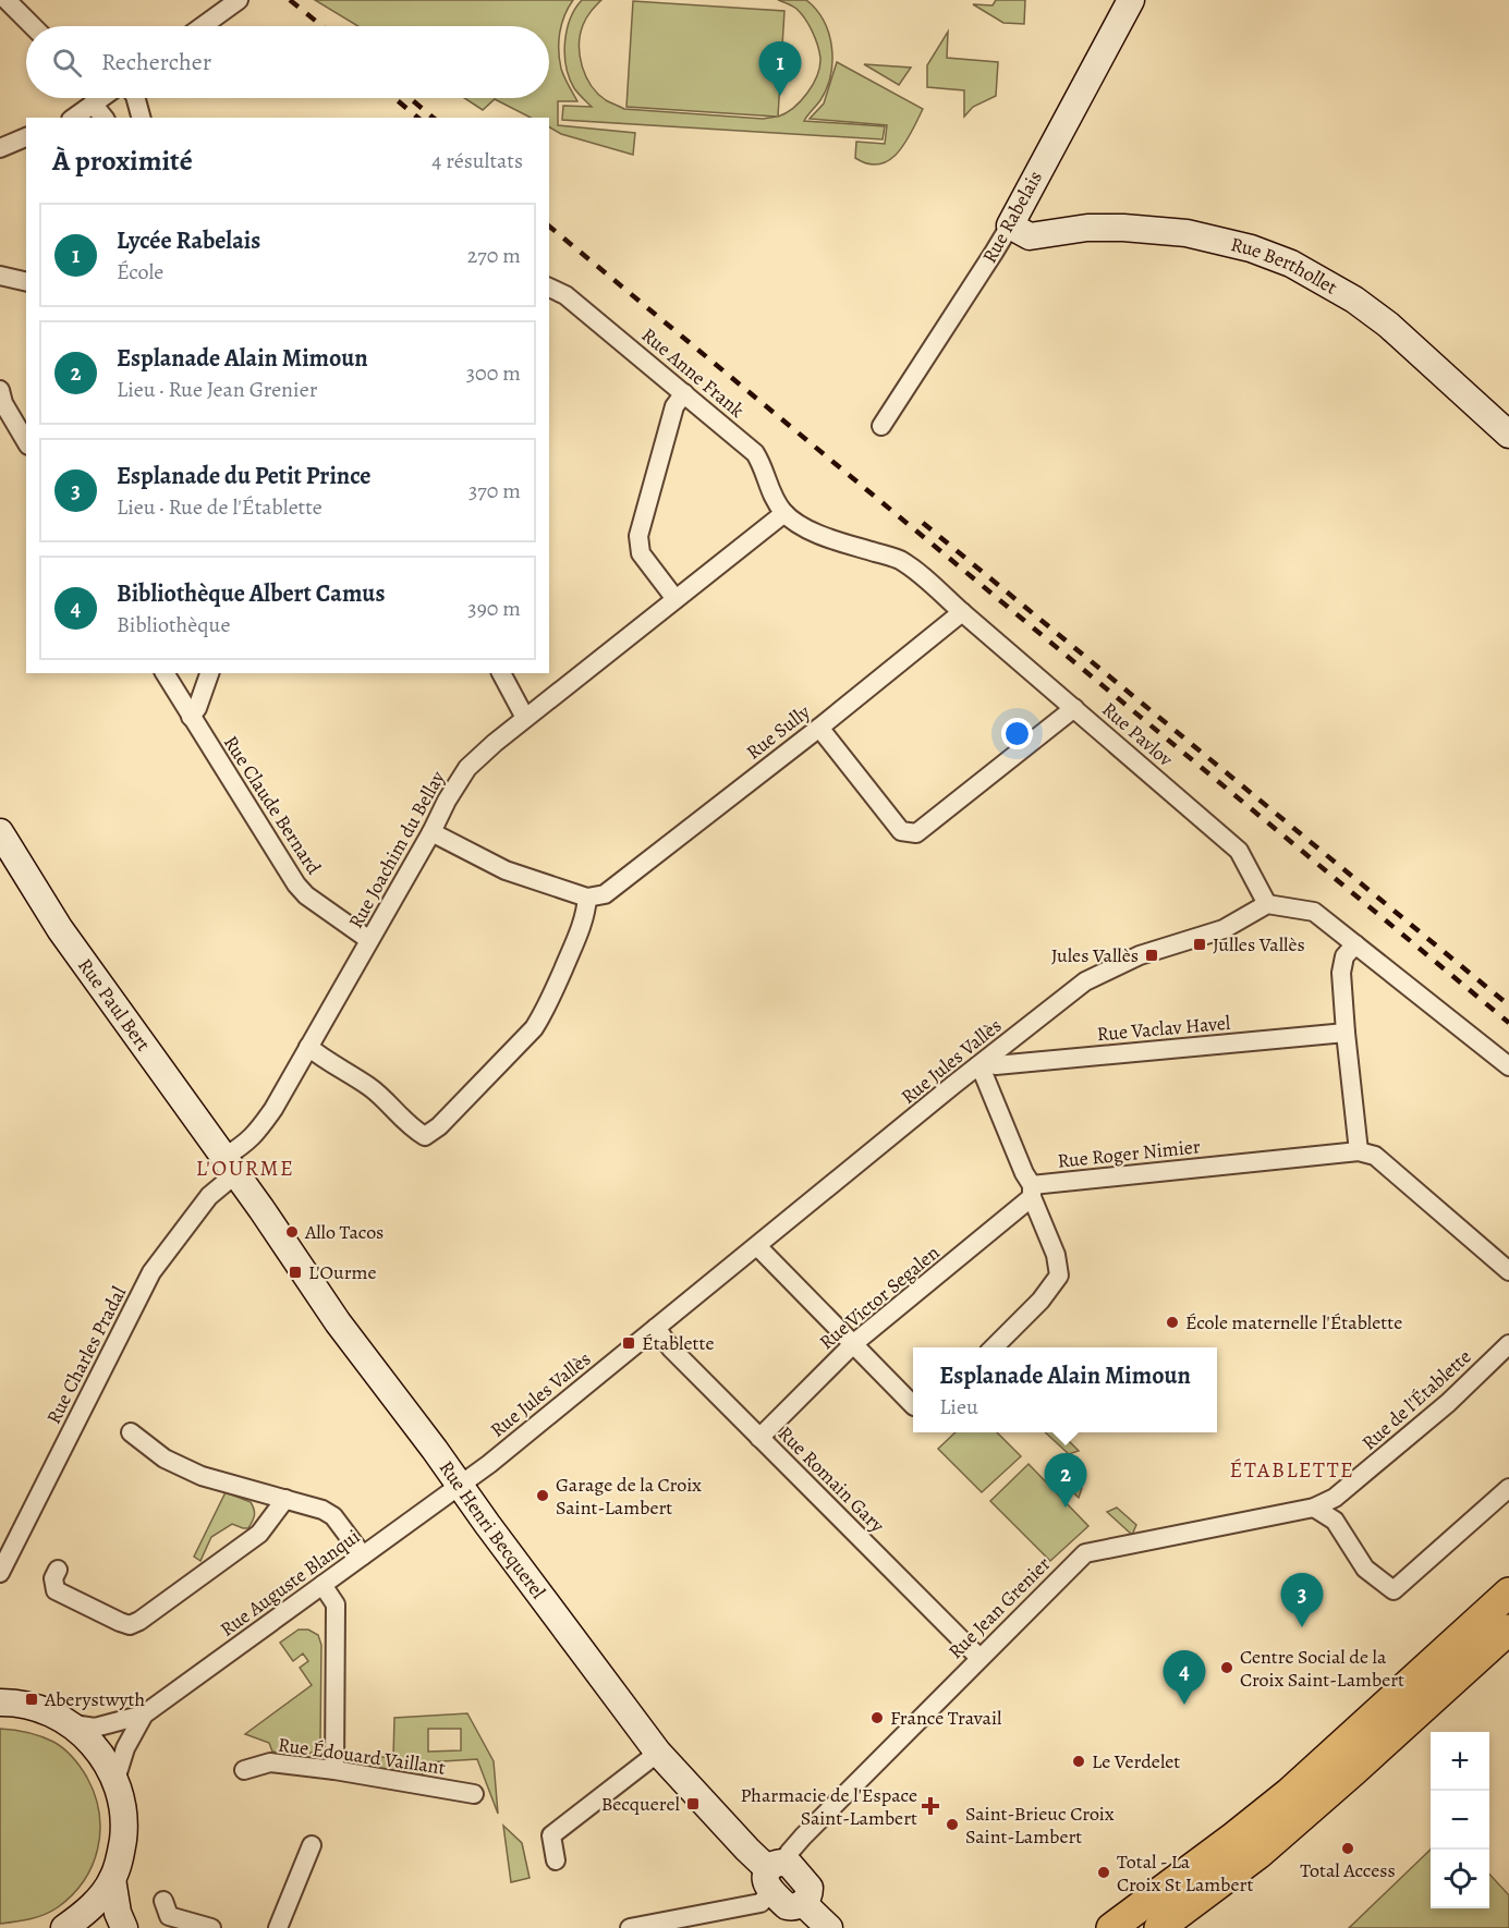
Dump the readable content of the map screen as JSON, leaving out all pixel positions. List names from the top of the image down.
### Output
{
  "streets": {
    "main road": [
      "Rue Rabelais",
      "Rue Berthollet",
      "Rue Paul Bert",
      "Rue Henri Becquerel"
    ],
    "street": [
      "Rue Anne Frank",
      "Rue Sully",
      "Rue Pavlov",
      "Rue Claude Bernard",
      "Rue Joachim du Bellay",
      "Rue Vaclav Havel",
      "Rue Jules Vallès",
      "Rue Roger Nimier",
      "Rue Victor Segalen",
      "Rue Charles Pradal",
      "Rue de l'Établette",
      "Rue Romain Gary",
      "Rue Auguste Blanqui",
      "Rue Jean Grenier",
      "Rue Édouard Vaillant"
    ]
  },
  "crossings": [
    ["Rue Rabelais", "Rue Berthollet"],
    ["Rue Anne Frank", "Rue Joachim du Bellay"],
    ["Rue Sully", "Rue Pavlov"],
    ["Rue Pavlov", "Rue Jules Vallès"],
    ["Rue Claude Bernard", "Rue Joachim du Bellay"],
    ["Rue Joachim du Bellay", "Rue Paul Bert"],
    ["Rue Joachim du Bellay", "Rue Charles Pradal"],
    ["Rue Joachim du Bellay", "Rue Henri Becquerel"],
    ["Rue Paul Bert", "Rue Charles Pradal"],
    ["Rue Paul Bert", "Rue Henri Becquerel"],
    ["Rue Vaclav Havel", "Rue Jules Vallès"],
    ["Rue Vaclav Havel", "Rue Roger Nimier"],
    ["Rue Jules Vallès", "Rue Roger Nimier"],
    ["Rue Jules Vallès", "Rue Romain Gary"],
    ["Rue Jules Vallès", "Rue Henri Becquerel"],
    ["Rue Jules Vallès", "Rue Auguste Blanqui"],
    ["Rue Roger Nimier", "Rue Victor Segalen"],
    ["Rue Victor Segalen", "Rue Romain Gary"],
    ["Rue Charles Pradal", "Rue Henri Becquerel"],
    ["Rue de l'Établette", "Rue Jean Grenier"],
    ["Rue Romain Gary", "Rue Jean Grenier"],
    ["Rue Henri Becquerel", "Rue Auguste Blanqui"],
    ["Rue Henri Becquerel", "Rue Jean Grenier"]
  ],
  "districts": ["L'OURME", "ÉTABLETTE"],
  "places": {
    "transit": [
      "Julles Vallès",
      "Jules Vallès",
      "L'Ourme",
      "Établette",
      "Aberystwyth",
      "Becquerel"
    ],
    "other": [
      "Allo Tacos",
      "École maternelle l'Établette",
      "Garage de la Croix Saint-Lambert",
      "Centre Social de la Croix Saint-Lambert",
      "France Travail",
      "Le Verdelet",
      "Saint-Brieuc Croix Saint-Lambert",
      "Total Access",
      "Total - La Croix St Lambert"
    ],
    "health": ["Pharmacie de l'Espace Saint-Lambert"]
  },
  "page": {
    "search": "Rechercher",
    "pins": [
      "1",
      "2",
      "3",
      "4"
    ],
    "heading": ["À proximité", "4 résultats"],
    "list": [
      {
        "mark": "1",
        "name": "Lycée Rabelais",
        "note": "École",
        "value": "270 m"
      },
      {
        "mark": "2",
        "name": "Esplanade Alain Mimoun",
        "note": "Lieu · Rue Jean Grenier",
        "value": "300 m"
      },
      {
        "mark": "3",
        "name": "Esplanade du Petit Prince",
        "note": "Lieu · Rue de l'Établette",
        "value": "370 m"
      },
      {
        "mark": "4",
        "name": "Bibliothèque Albert Camus",
        "note": "Bibliothèque",
        "value": "390 m"
      }
    ],
    "popup": ["Esplanade Alain Mimoun", "Lieu"],
    "map_buttons": ["+", "−"]
  }
}
